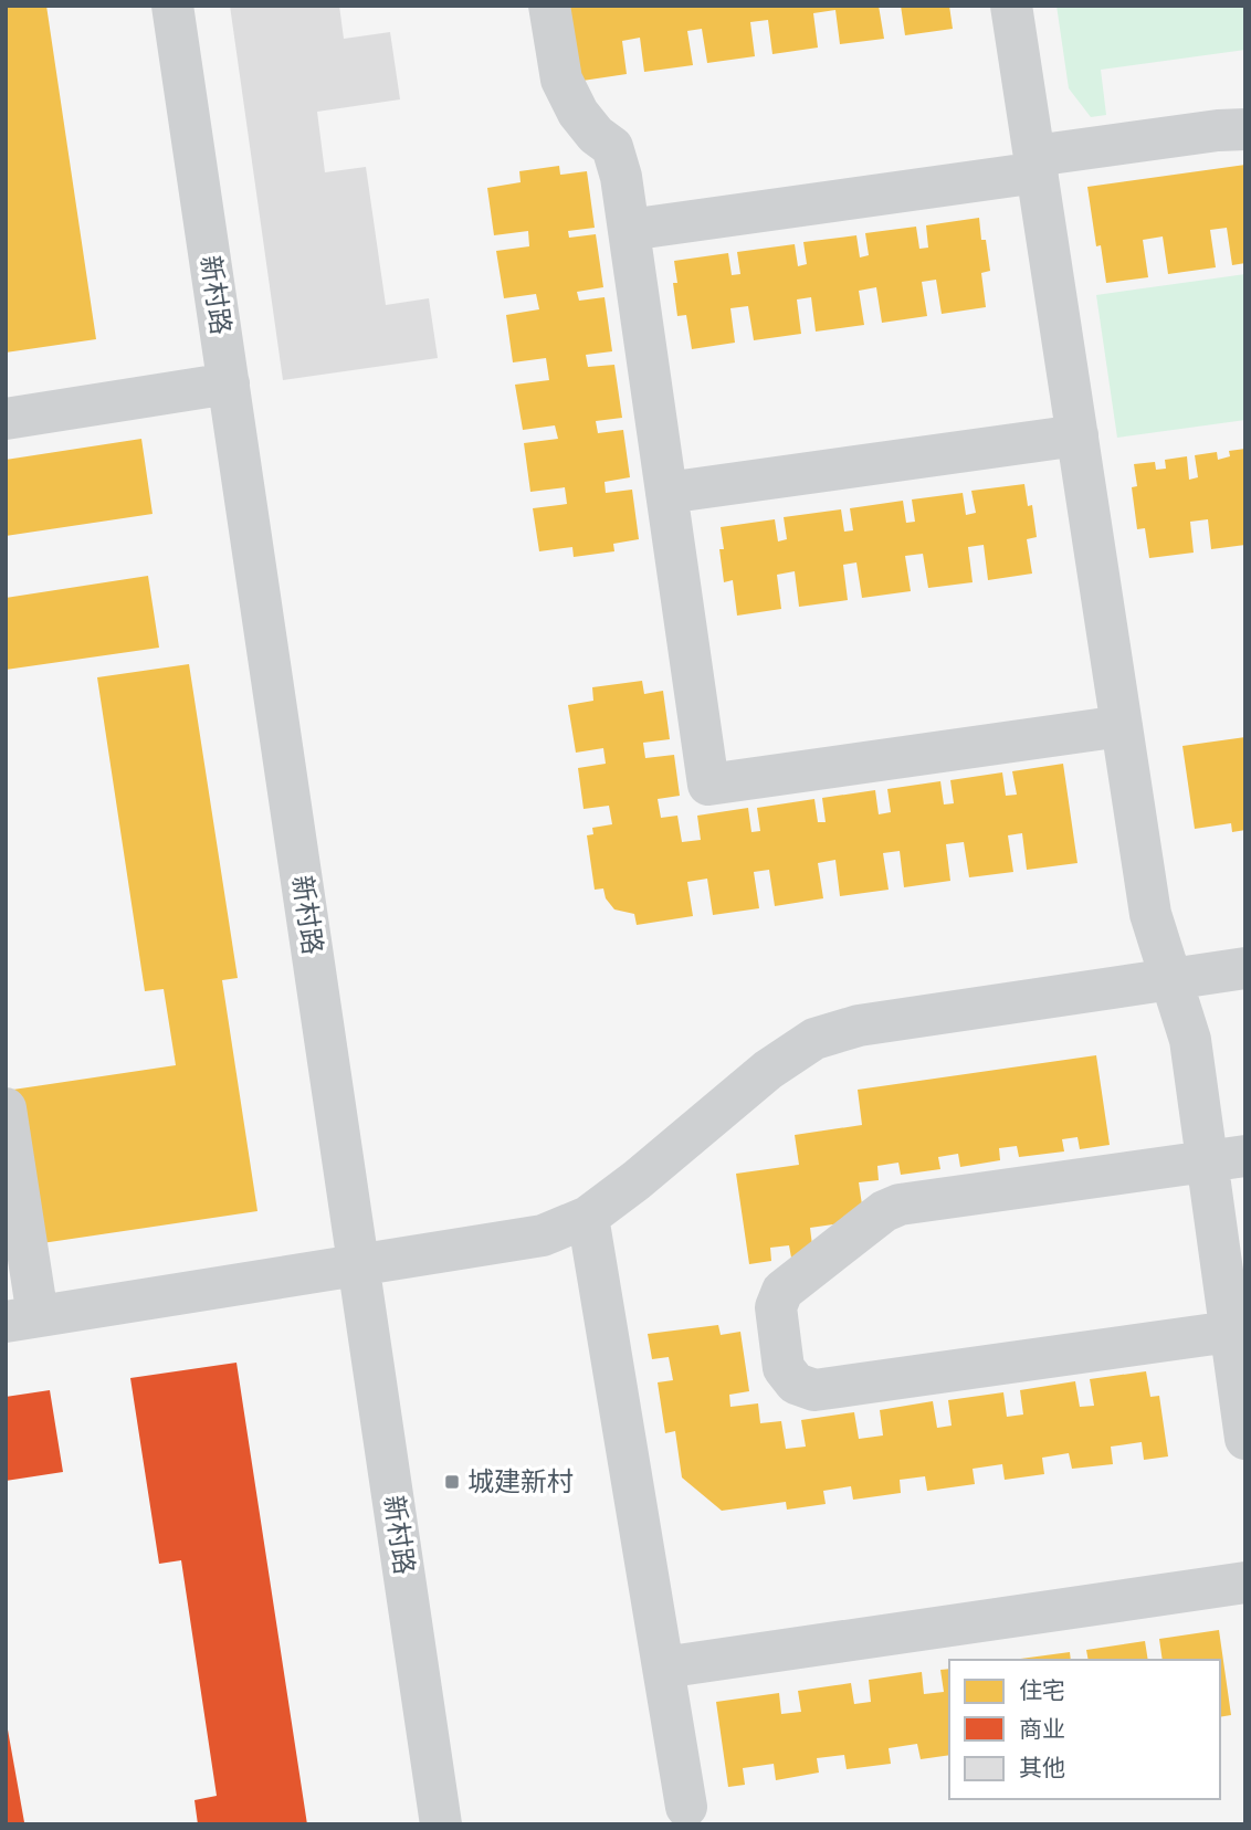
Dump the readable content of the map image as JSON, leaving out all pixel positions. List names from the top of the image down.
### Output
{
  "streets": {
    "street": ["新村路"]
  },
  "places": {
    "transit": ["城建新村"]
  },
  "legend": ["住宅", "商业", "其他"]
}
